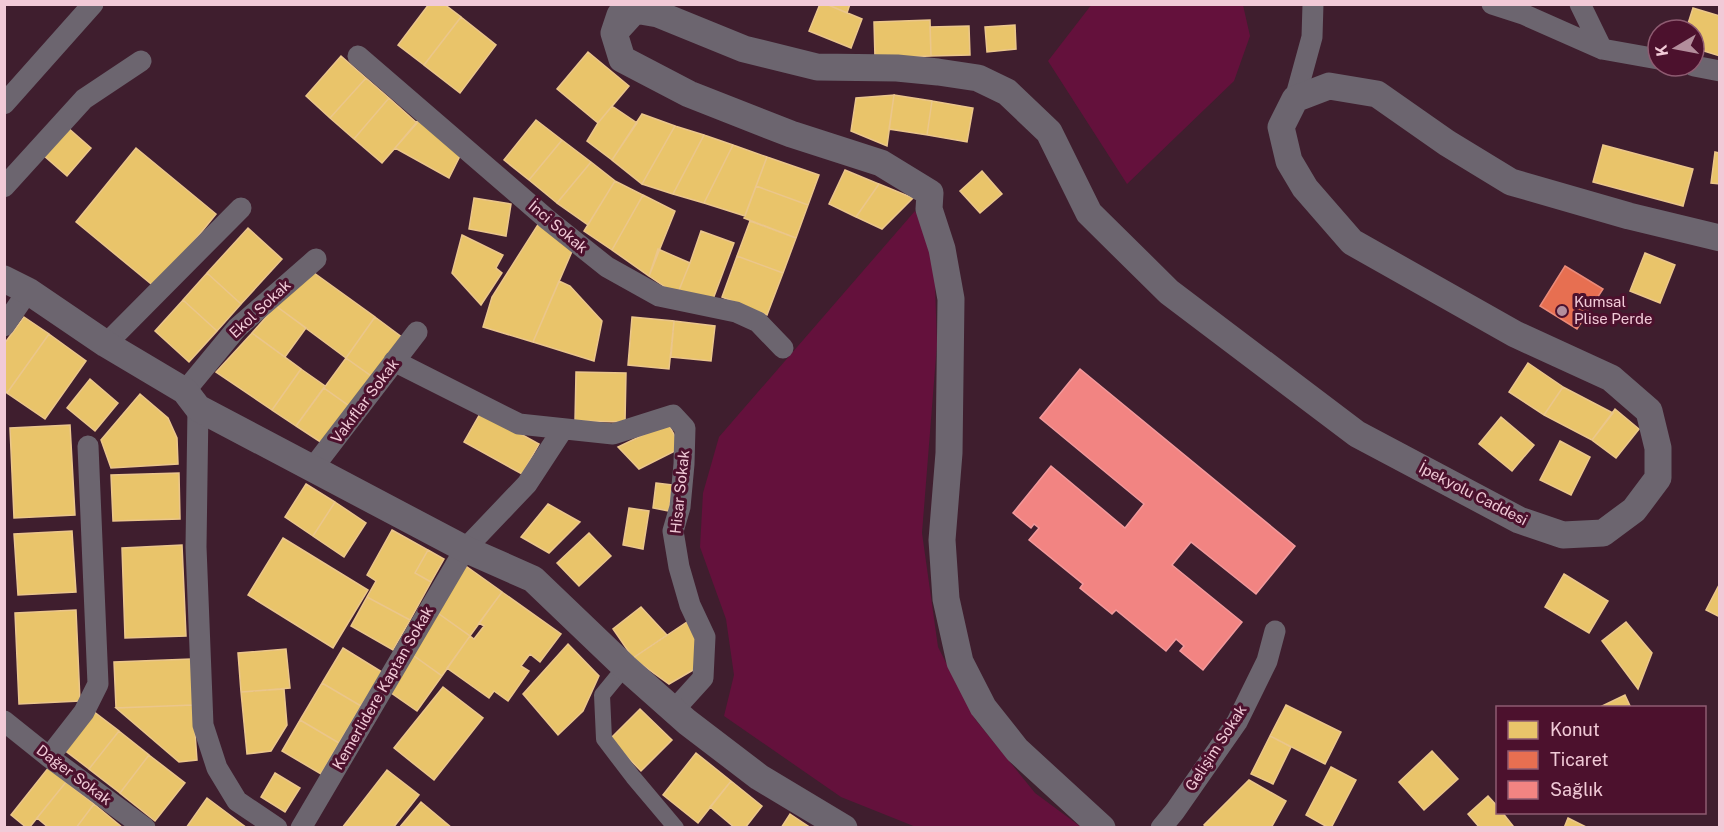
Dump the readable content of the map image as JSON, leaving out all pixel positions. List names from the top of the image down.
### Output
{
  "streets": {
    "street": [
      "İnci Sokak",
      "Ekol Sokak",
      "Vakıflar Sokak",
      "Hisar Sokak",
      "İpekyolu Caddesi",
      "Kemerlidere Kaptan Sokak",
      "Gelişim Sokak",
      "Dağer Sokak"
    ]
  },
  "crossings": [
    ["Vakıflar Sokak", "Hisar Sokak"],
    ["Hisar Sokak", "Kemerlidere Kaptan Sokak"]
  ],
  "places": ["Kumsal Plise Perde"],
  "legend": ["Konut", "Ticaret", "Sağlık"],
  "north": "left"
}
